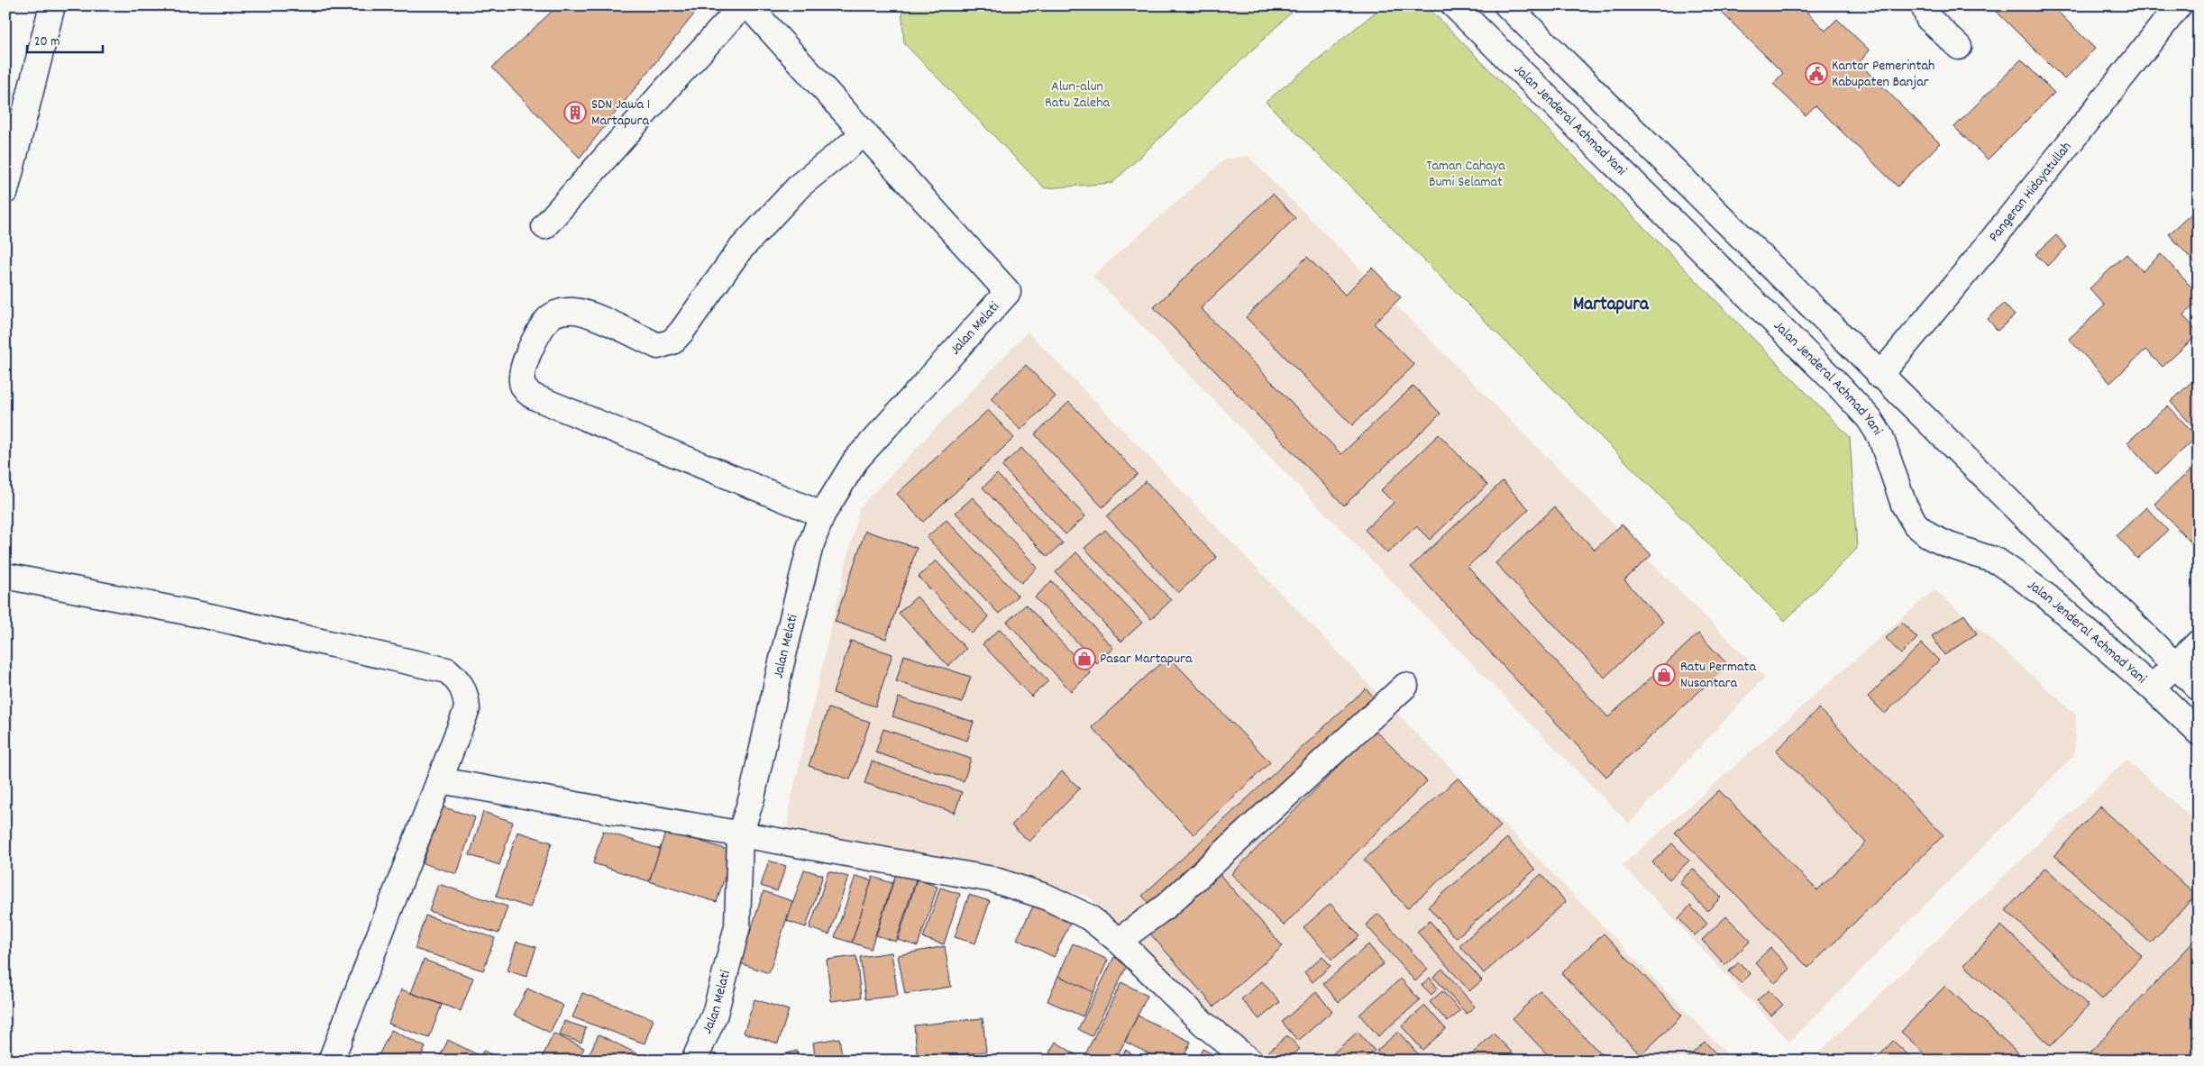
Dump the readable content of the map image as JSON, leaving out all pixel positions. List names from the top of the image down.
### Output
{
  "streets": {
    "main road": ["Jalan Jenderal Achmad Yani", "Pangeran Hidayatullah", "Jalan Melati"]
  },
  "districts": ["Martapura"],
  "parks": ["Alun-alun Ratu Zaleha", "Taman Cahaya Bumi Selamat"],
  "places": {
    "public building": ["Kantor Pemerintah Kabupaten Banjar"],
    "building": ["SDN Jawa 1 Martapura"],
    "shop": ["Pasar Martapura", "Ratu Permata Nusantara"]
  },
  "scale_bar": "20 m"
}
